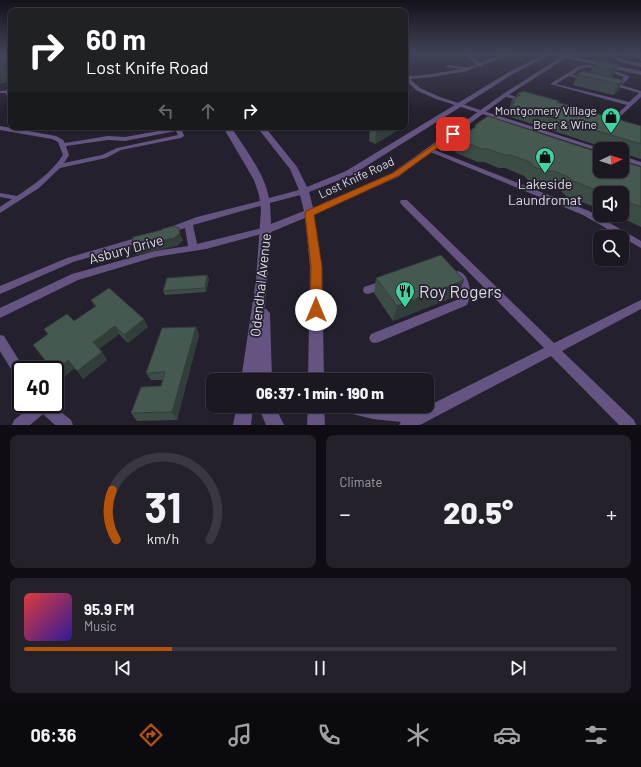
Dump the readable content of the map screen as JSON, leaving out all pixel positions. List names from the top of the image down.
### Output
{
  "streets": {
    "street": ["Lost Knife Road", "Odendhal Avenue"],
    "lane": ["Asbury Drive"]
  },
  "crossings": [
    ["Lost Knife Road", "Asbury Drive"],
    ["Lost Knife Road", "Odendhal Avenue"],
    ["Asbury Drive", "Odendhal Avenue"]
  ],
  "places": {
    "shop": ["Montgomery Village Beer & Wine", "Lakeside Laundromat"],
    "restaurant": ["Roy Rogers"]
  },
  "north": "right",
  "page": {
    "turn": ["60 m", "Lost Knife Road"],
    "limit": "40",
    "trip": "06:37 · 1 min · 190 m",
    "tile": "Climate",
    "heat": ["−", "20.5°", "+"],
    "song": ["95.9 FM", "Music"],
    "tabs": "06:36",
    "gauge": ["31", "km/h"]
  }
}
